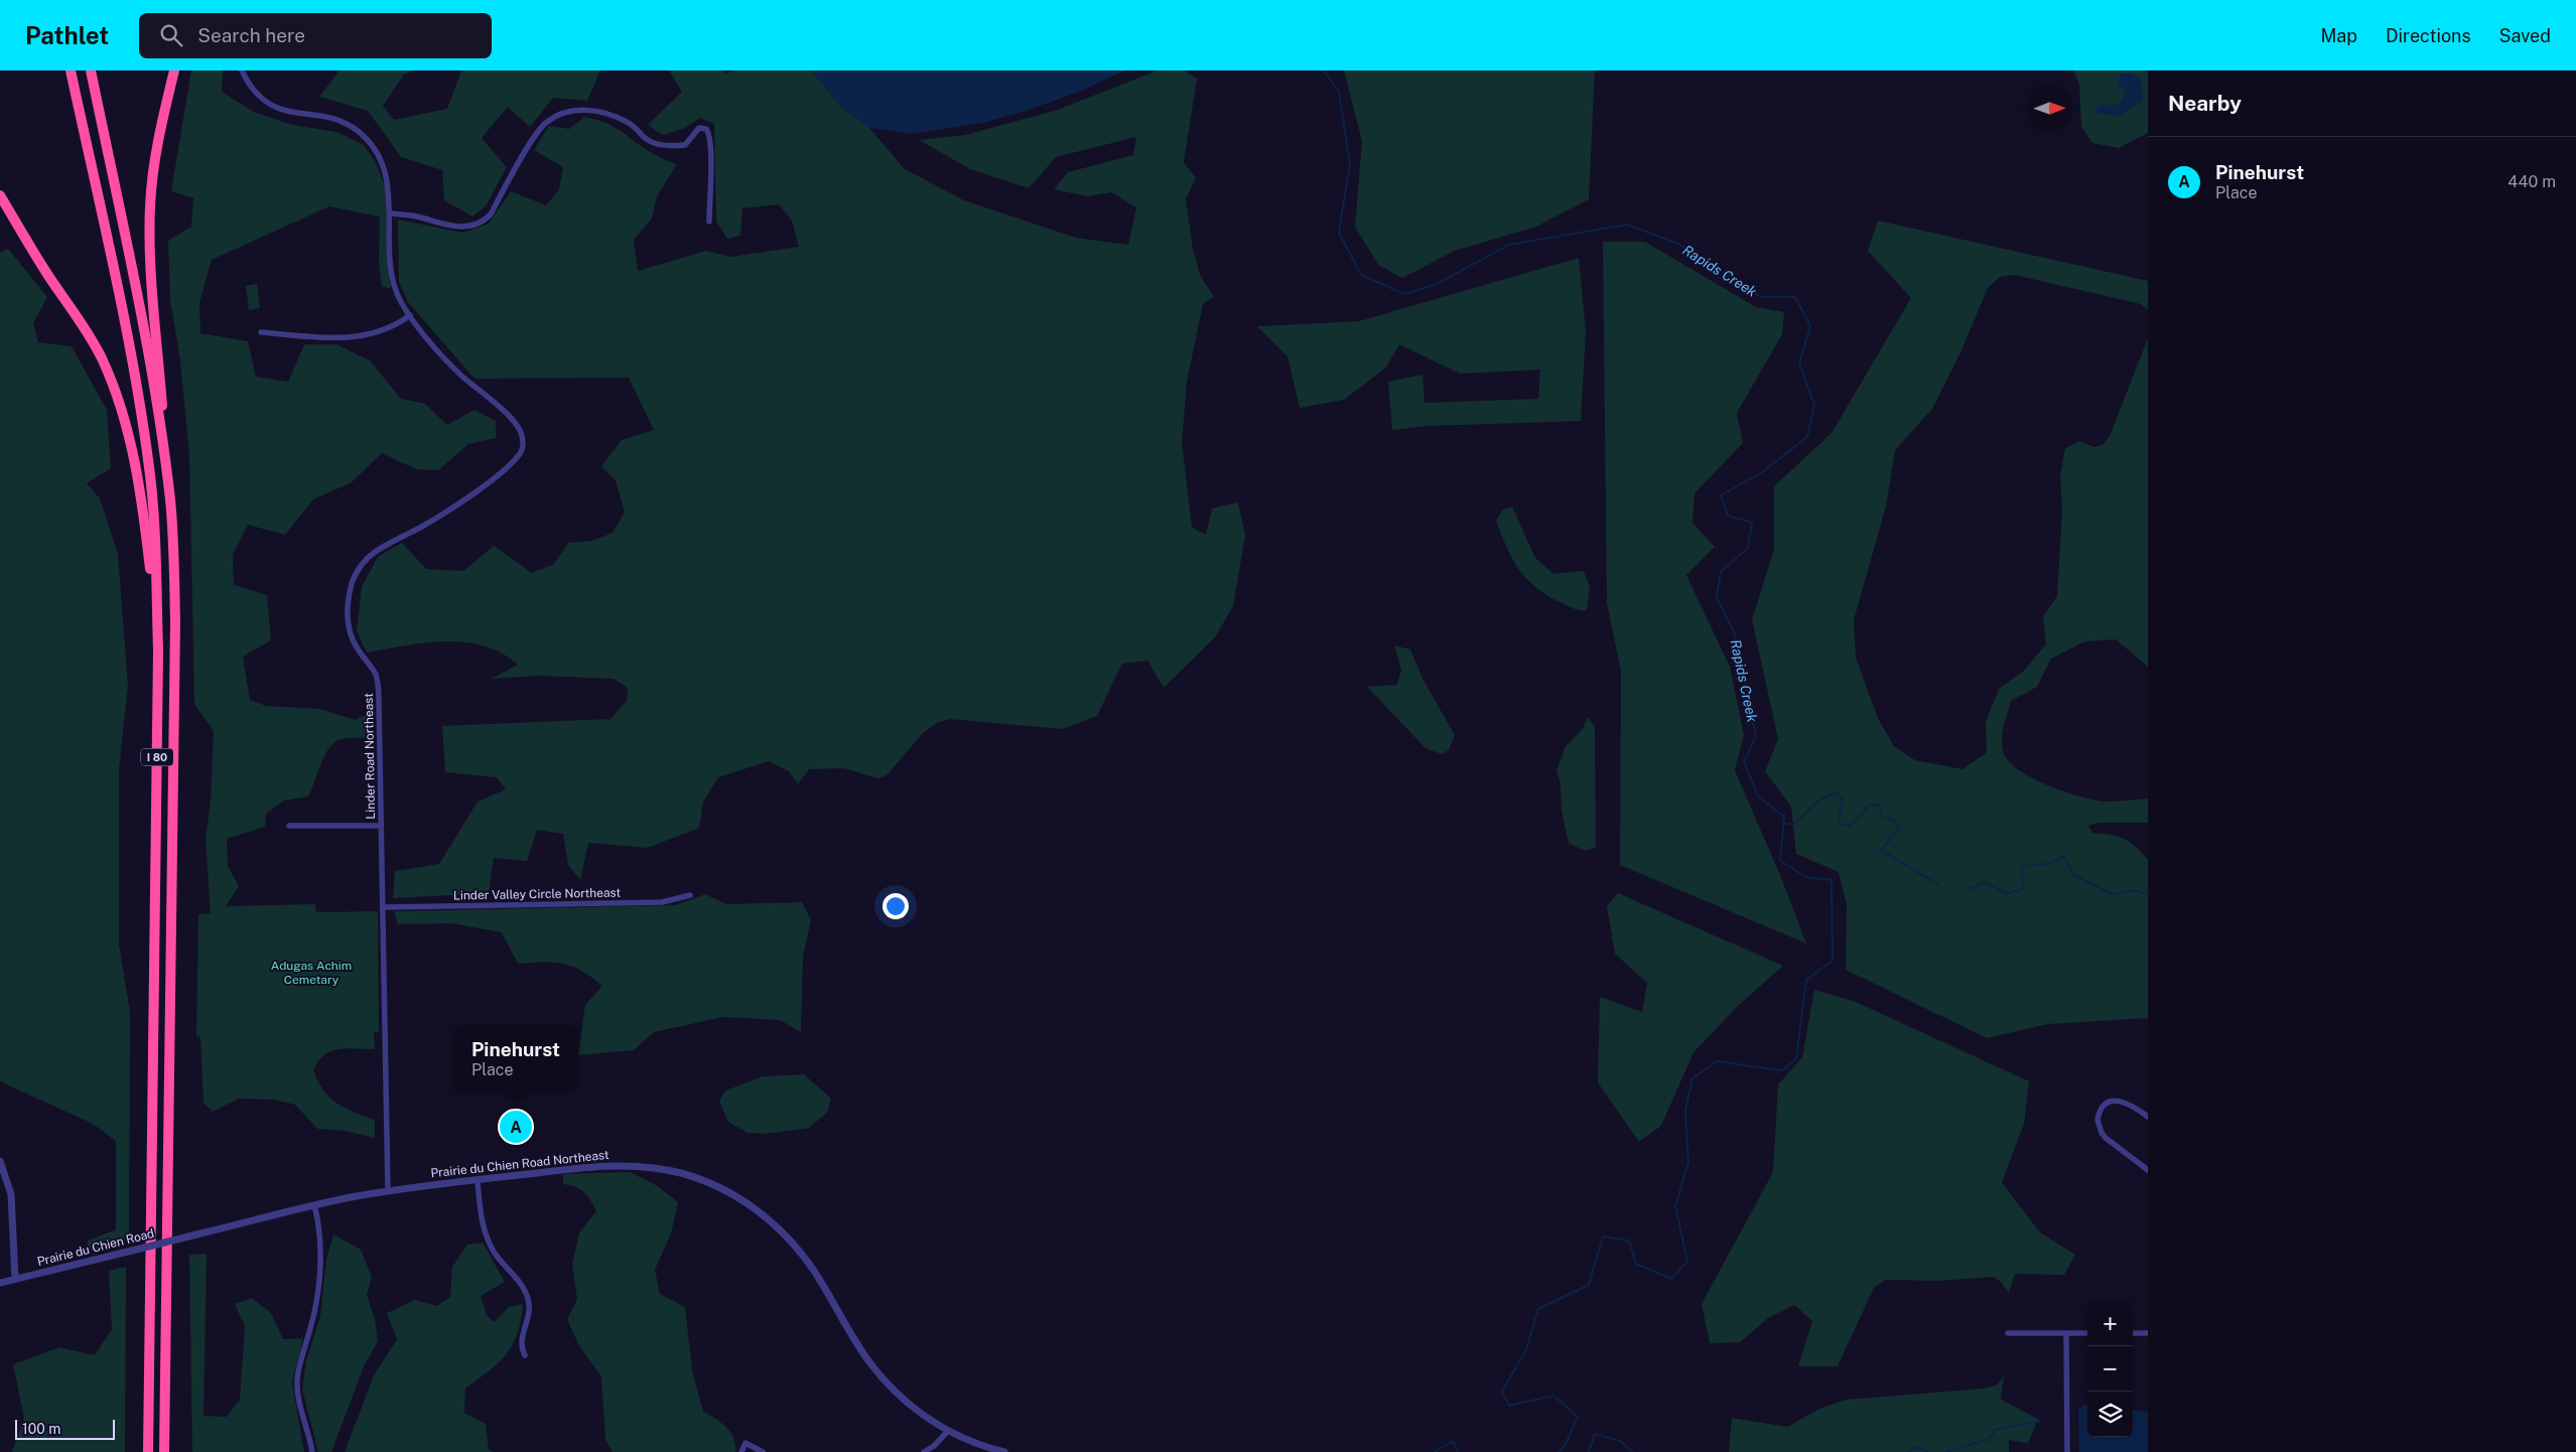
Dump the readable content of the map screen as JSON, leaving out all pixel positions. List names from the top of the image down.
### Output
{
  "streets": {
    "highway": ["I 80"],
    "street": [
      "Linder Road Northeast",
      "Linder Valley Circle Northeast",
      "Prairie du Chien Road Northeast",
      "Prairie du Chien Road"
    ]
  },
  "crossings": [
    ["Linder Road Northeast", "Linder Valley Circle Northeast"],
    ["Linder Road Northeast", "Prairie du Chien Road Northeast"],
    ["Prairie du Chien Road Northeast", "Prairie du Chien Road"]
  ],
  "water": ["Rapids Creek"],
  "parks": ["Adugas Achim Cemetary"],
  "scale_bar": "100 m",
  "north": "right",
  "page": {
    "header": "Pathlet",
    "search": "Search here",
    "nav": ["Map", "Directions", "Saved"],
    "heading": "Nearby",
    "list": [
      {
        "mark": "A",
        "name": "Pinehurst",
        "note": "Place",
        "value": "440 m"
      }
    ],
    "popup": ["Pinehurst", "Place"],
    "pins": "A",
    "map_buttons": ["+", "−"],
    "scale": "100 m"
  }
}
